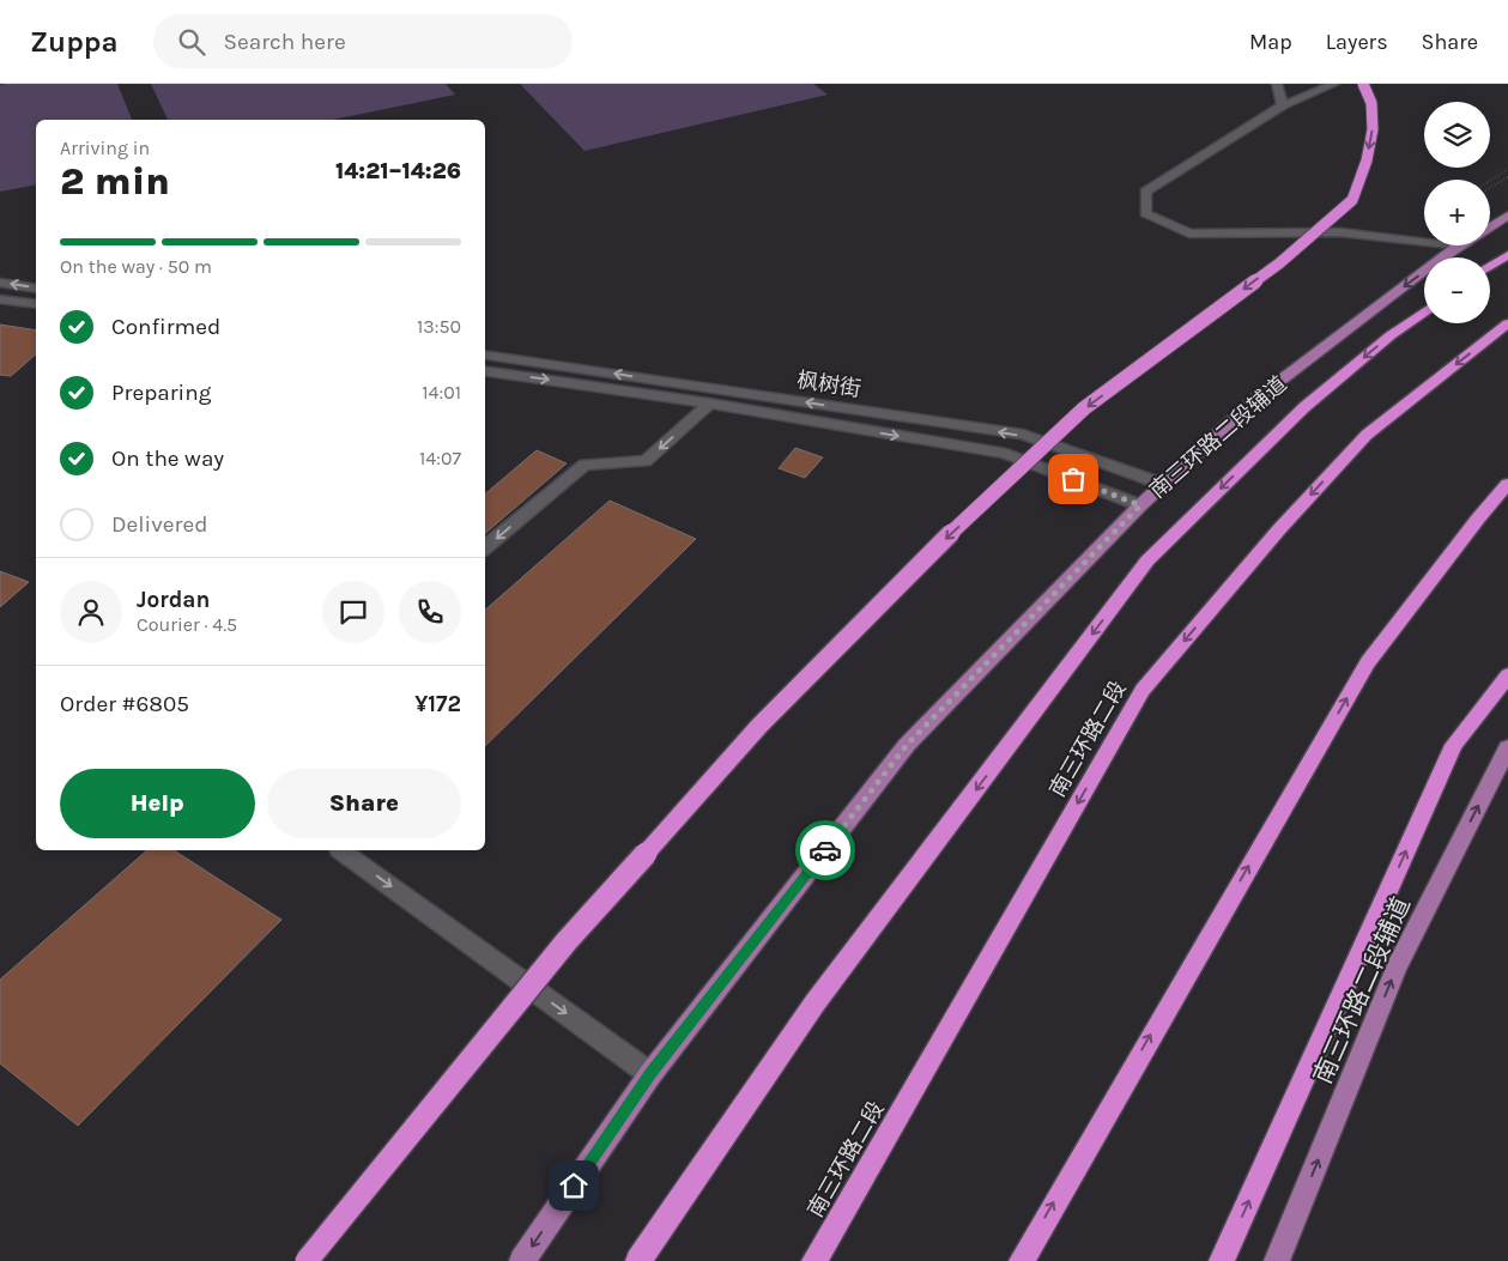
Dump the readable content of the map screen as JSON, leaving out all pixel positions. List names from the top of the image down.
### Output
{
  "streets": {
    "highway": ["南三环路二段"],
    "main road": ["南三环路二段辅道"],
    "street": ["枫树街"]
  },
  "crossings": [
    ["枫树街", "南三环路二段辅道"]
  ],
  "page": {
    "header": "Zuppa",
    "search": "Search here",
    "nav": ["Map", "Layers", "Share"],
    "map_buttons": ["+", "−"],
    "heading": ["2 min", "Arriving in", "14:21–14:26"],
    "panel": [
      "Jordan",
      "Courier · 4.5",
      "Order #6805",
      "¥172"
    ],
    "bar": "On the way · 50 m",
    "list": [
      ["Confirmed", "13:50"],
      ["Preparing", "14:01"],
      ["On the way", "14:07"],
      "Delivered"
    ],
    "buttons": ["Help", "Share"]
  }
}
